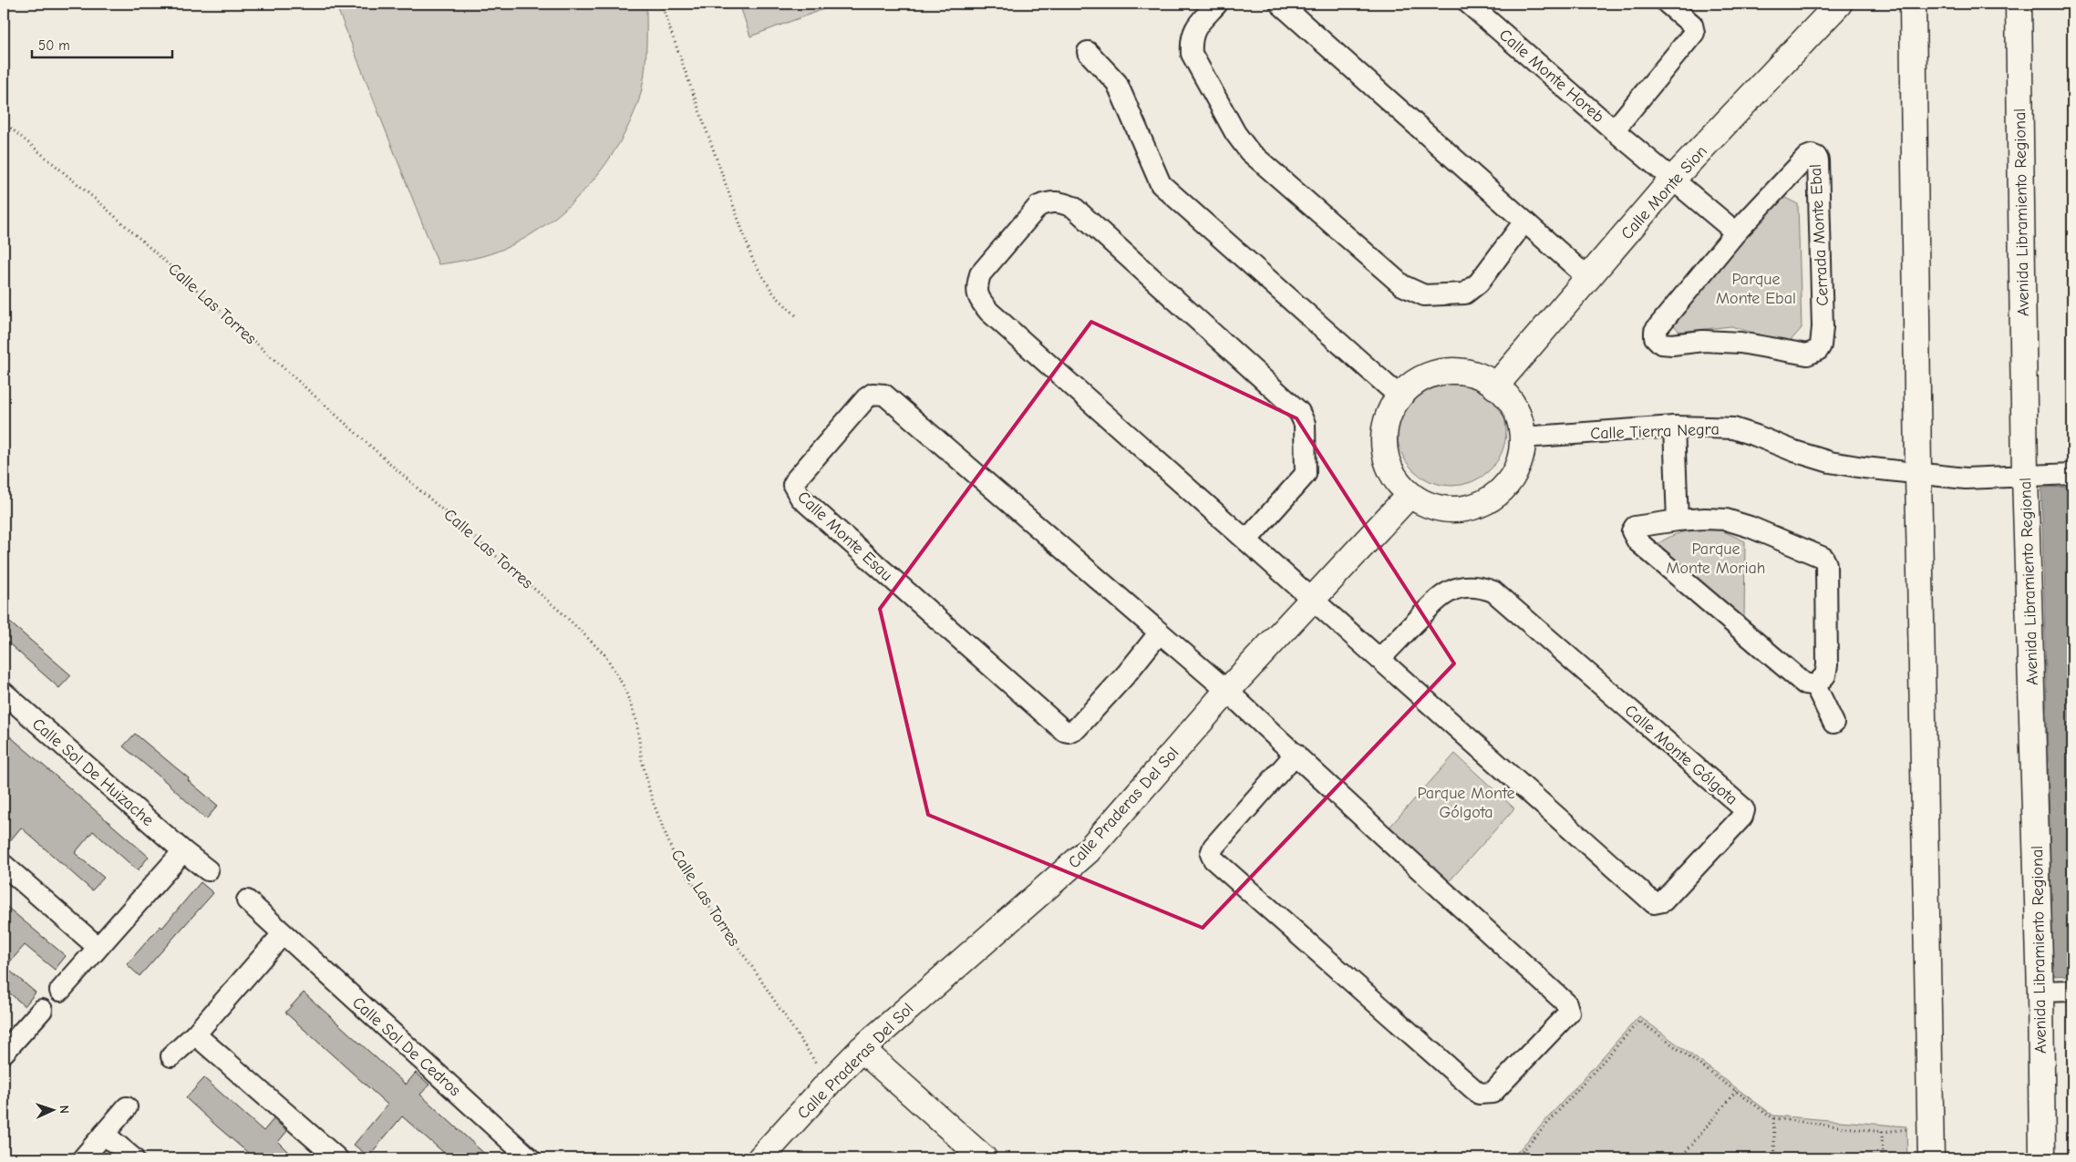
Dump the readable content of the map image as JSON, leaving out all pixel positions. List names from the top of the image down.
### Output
{
  "streets": {
    "street": [
      "Calle Monte Horeb",
      "Calle Monte Sion",
      "Avenida Libramiento Regional",
      "Cerrada Monte Ebal",
      "Calle Tierra Negra",
      "Calle Monte Esau",
      "Calle Monte Gólgota",
      "Calle Sol De Huizache",
      "Calle Praderas Del Sol",
      "Calle Sol De Cedros"
    ],
    "path": ["Calle Las Torres"]
  },
  "crossings": [
    ["Calle Monte Horeb", "Calle Monte Sion"],
    ["Calle Monte Horeb", "Cerrada Monte Ebal"],
    ["Calle Monte Sion", "Calle Tierra Negra"],
    ["Calle Monte Sion", "Calle Praderas Del Sol"],
    ["Avenida Libramiento Regional", "Calle Tierra Negra"],
    ["Calle Las Torres", "Calle Praderas Del Sol"],
    ["Calle Tierra Negra", "Calle Praderas Del Sol"],
    ["Calle Monte Esau", "Calle Praderas Del Sol"],
    ["Calle Monte Gólgota", "Calle Praderas Del Sol"]
  ],
  "parks": ["Parque Monte Ebal", "Parque Monte Moriah", "Parque Monte Gólgota"],
  "scale_bar": "50 m",
  "north": "right"
}
